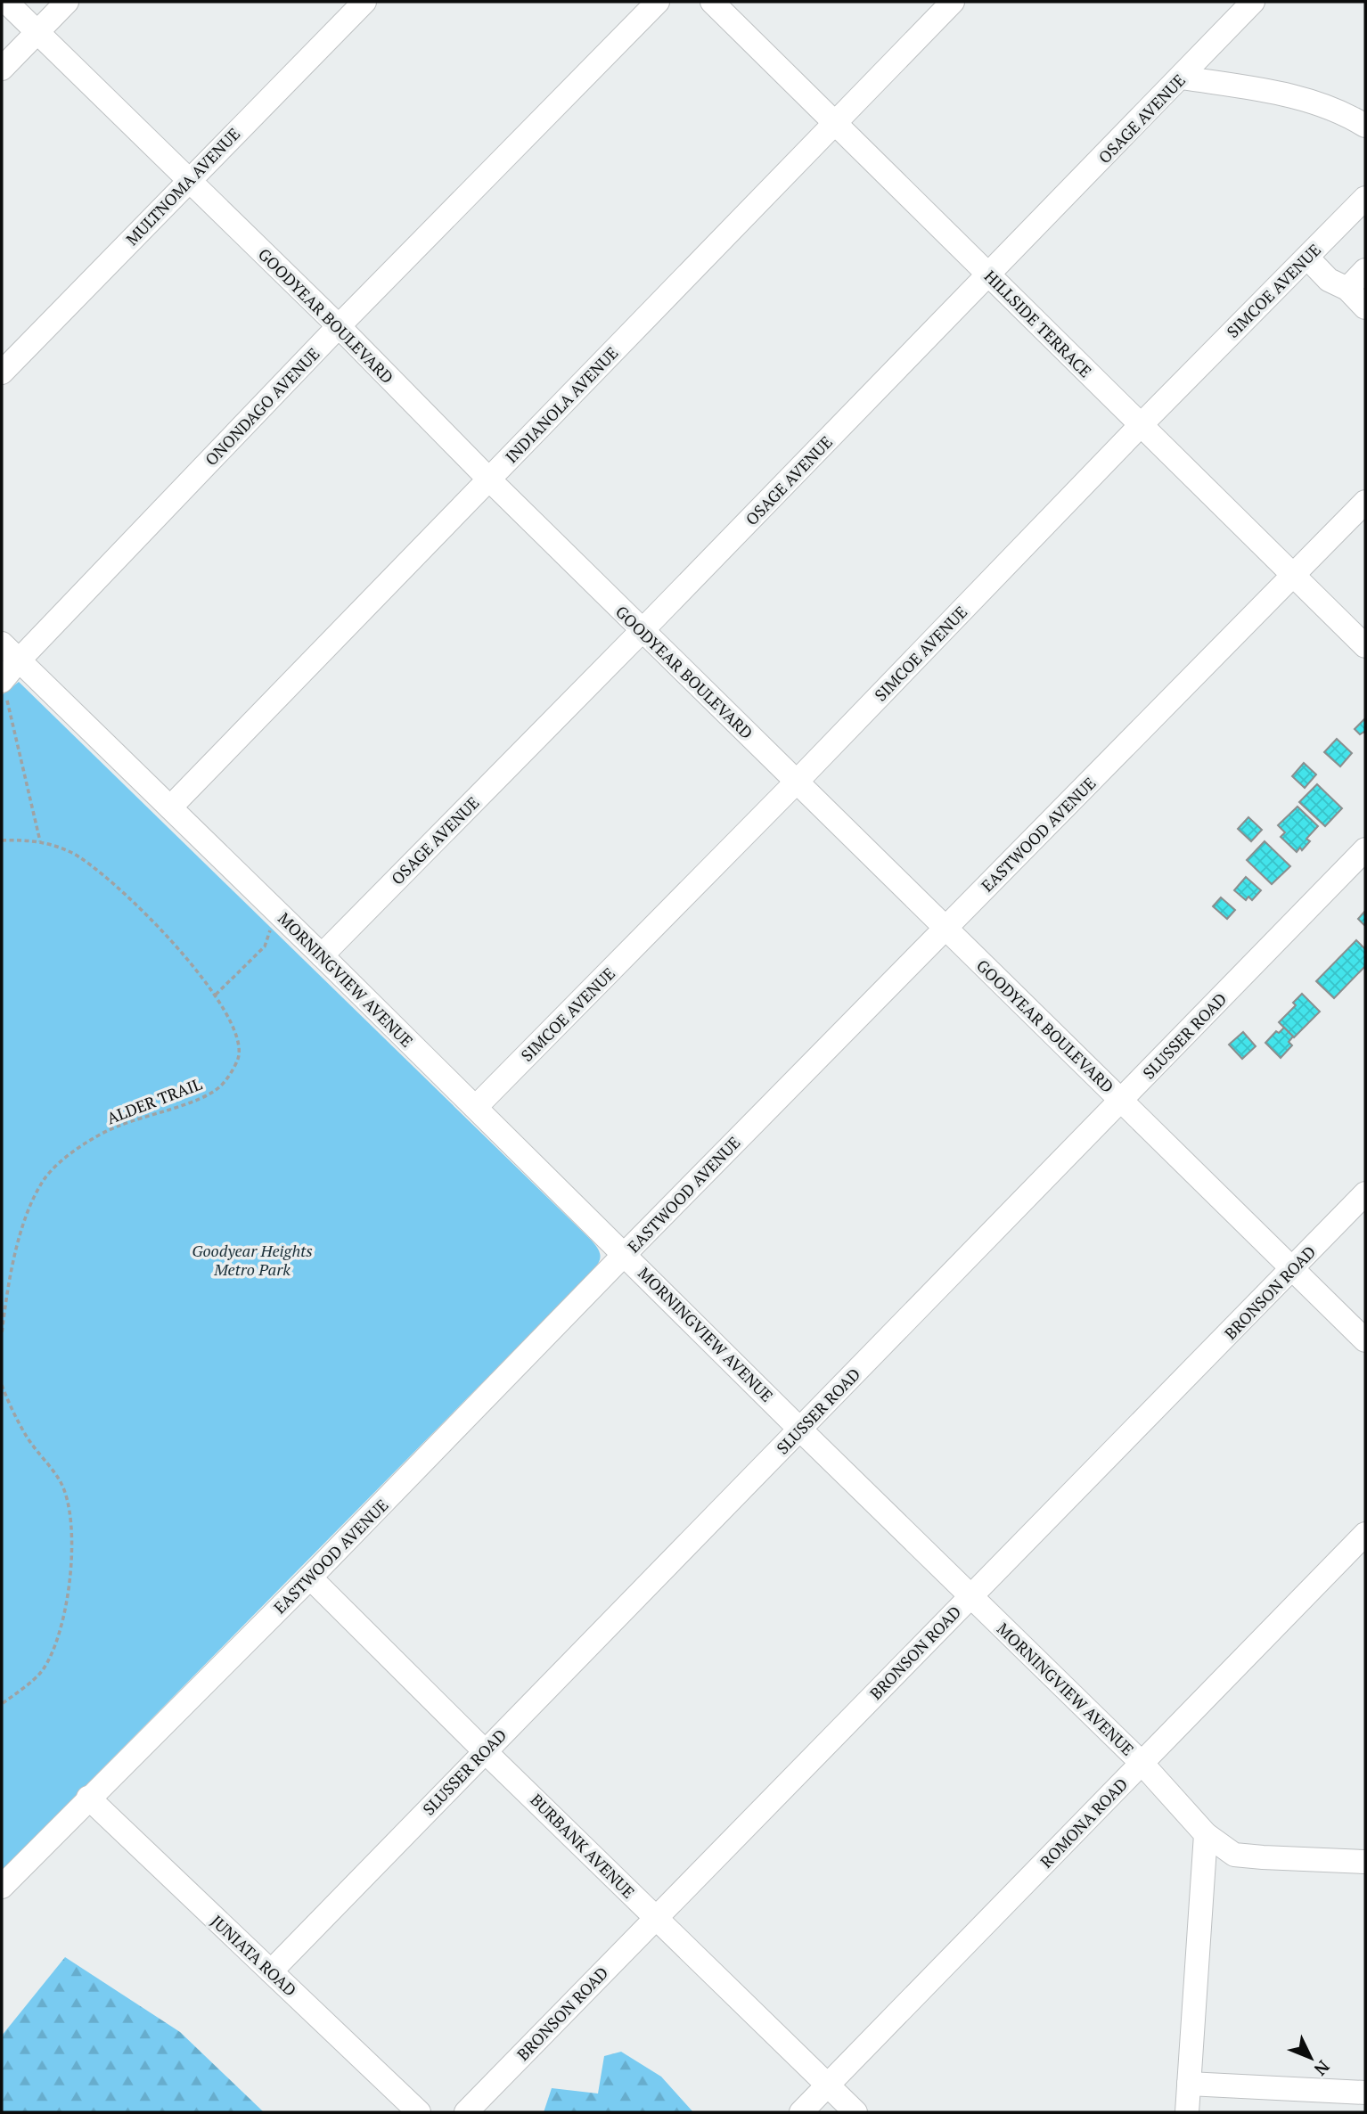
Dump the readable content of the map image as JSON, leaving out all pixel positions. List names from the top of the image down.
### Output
{
  "streets": {
    "street": [
      "OSAGE AVENUE",
      "MULTNOMA AVENUE",
      "SIMCOE AVENUE",
      "GOODYEAR BOULEVARD",
      "HILLSIDE TERRACE",
      "INDIANOLA AVENUE",
      "ONONDAGO AVENUE",
      "EASTWOOD AVENUE",
      "MORNINGVIEW AVENUE",
      "SLUSSER ROAD",
      "BRONSON ROAD",
      "ROMONA ROAD",
      "BURBANK AVENUE",
      "JUNIATA ROAD"
    ],
    "path": ["ALDER TRAIL"]
  },
  "crossings": [
    ["OSAGE AVENUE", "GOODYEAR BOULEVARD"],
    ["OSAGE AVENUE", "HILLSIDE TERRACE"],
    ["OSAGE AVENUE", "MORNINGVIEW AVENUE"],
    ["MULTNOMA AVENUE", "GOODYEAR BOULEVARD"],
    ["SIMCOE AVENUE", "GOODYEAR BOULEVARD"],
    ["SIMCOE AVENUE", "HILLSIDE TERRACE"],
    ["SIMCOE AVENUE", "MORNINGVIEW AVENUE"],
    ["GOODYEAR BOULEVARD", "INDIANOLA AVENUE"],
    ["GOODYEAR BOULEVARD", "ONONDAGO AVENUE"],
    ["GOODYEAR BOULEVARD", "EASTWOOD AVENUE"],
    ["GOODYEAR BOULEVARD", "SLUSSER ROAD"],
    ["GOODYEAR BOULEVARD", "BRONSON ROAD"],
    ["HILLSIDE TERRACE", "INDIANOLA AVENUE"],
    ["HILLSIDE TERRACE", "EASTWOOD AVENUE"],
    ["INDIANOLA AVENUE", "MORNINGVIEW AVENUE"],
    ["ONONDAGO AVENUE", "MORNINGVIEW AVENUE"],
    ["EASTWOOD AVENUE", "MORNINGVIEW AVENUE"],
    ["EASTWOOD AVENUE", "BURBANK AVENUE"],
    ["EASTWOOD AVENUE", "JUNIATA ROAD"],
    ["MORNINGVIEW AVENUE", "SLUSSER ROAD"],
    ["MORNINGVIEW AVENUE", "BRONSON ROAD"],
    ["MORNINGVIEW AVENUE", "ROMONA ROAD"],
    ["SLUSSER ROAD", "BURBANK AVENUE"],
    ["SLUSSER ROAD", "JUNIATA ROAD"],
    ["BRONSON ROAD", "BURBANK AVENUE"],
    ["ROMONA ROAD", "BURBANK AVENUE"]
  ],
  "parks": ["Goodyear Heights Metro Park"],
  "north": "bottom right"
}
